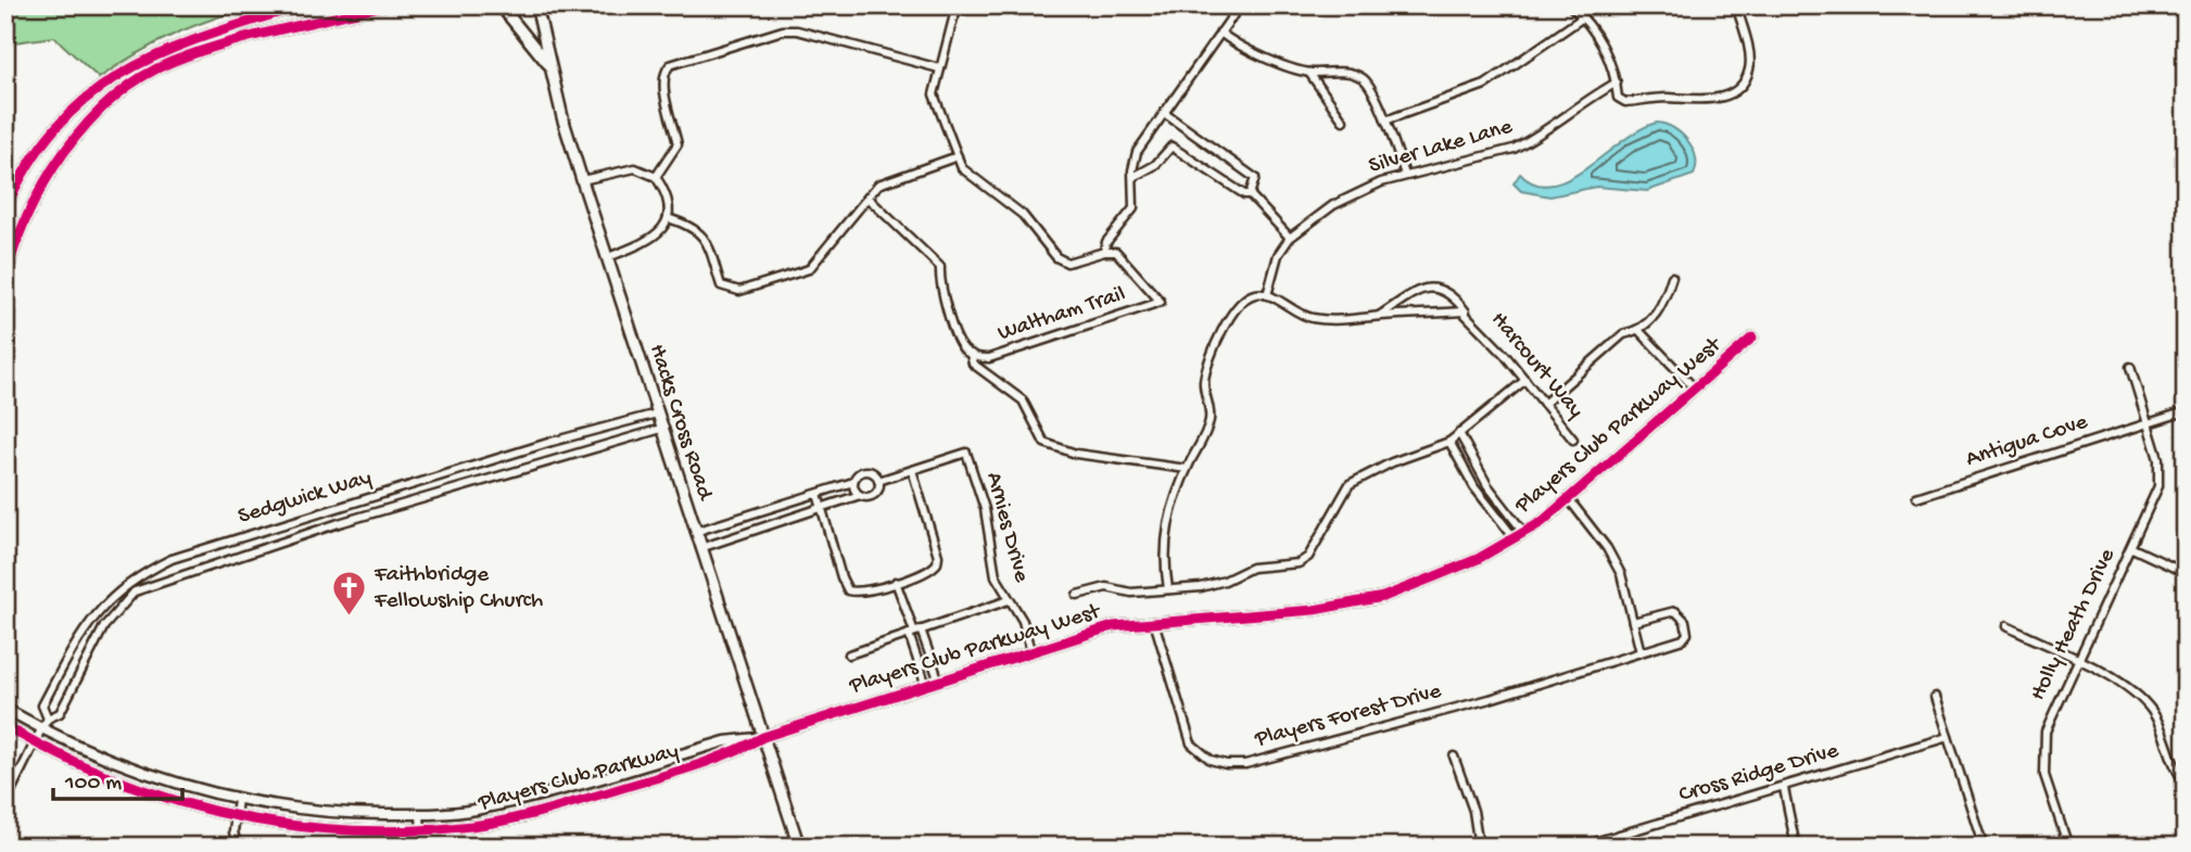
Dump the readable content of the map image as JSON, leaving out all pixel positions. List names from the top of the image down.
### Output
{
  "streets": {
    "main road": ["Hacks Cross Road"],
    "street": [
      "Silver Lake Lane",
      "Waltham Trail",
      "Harcourt Way",
      "Players Club Parkway West",
      "Antigua Cove",
      "Sedgwick Way",
      "Arnies Drive",
      "Holly Heath Drive",
      "Players Forest Drive",
      "Cross Ridge Drive",
      "Players Club Parkway"
    ]
  },
  "crossings": [
    ["Silver Lake Lane", "Harcourt Way"],
    ["Hacks Cross Road", "Players Club Parkway West"],
    ["Hacks Cross Road", "Sedgwick Way"],
    ["Hacks Cross Road", "Players Club Parkway"],
    ["Players Club Parkway West", "Arnies Drive"],
    ["Players Club Parkway West", "Players Forest Drive"],
    ["Players Club Parkway West", "Players Club Parkway"],
    ["Antigua Cove", "Holly Heath Drive"],
    ["Sedgwick Way", "Players Club Parkway"]
  ],
  "places": {
    "church": ["Faithbridge Fellowship Church"]
  },
  "scale_bar": "100 m"
}
